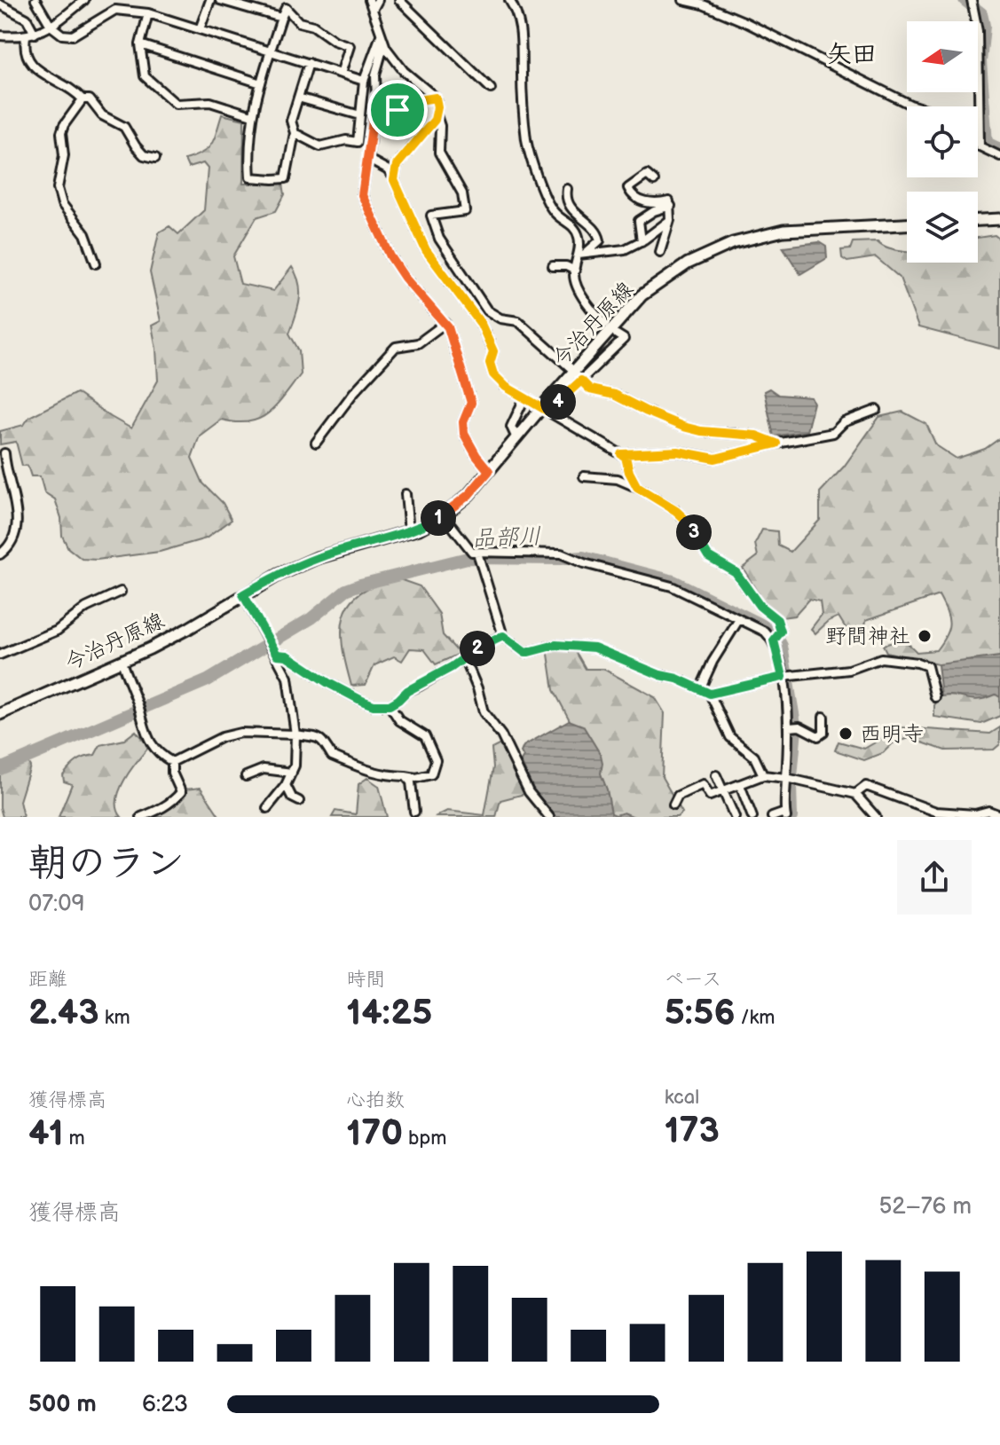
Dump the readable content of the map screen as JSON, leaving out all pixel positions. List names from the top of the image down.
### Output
{
  "streets": {
    "main road": ["今治丹原線"]
  },
  "districts": ["矢田"],
  "water": ["品部川"],
  "places": ["野間神社", "西明寺"],
  "north": "left",
  "page": {
    "pins": [
      "4",
      "1",
      "3",
      "2"
    ],
    "heading": ["朝のラン", "07:09"],
    "stats": [
      ["距離", "2.43 km"],
      ["時間", "14:25"],
      ["ペース", "5:56 /km"],
      ["獲得標高", "41 m"],
      ["心拍数", "170 bpm"],
      ["kcal", "173"]
    ],
    "chart": ["獲得標高", "52–76 m"],
    "list": [
      {
        "name": "500 m",
        "note": "6:23"
      }
    ]
  }
}
